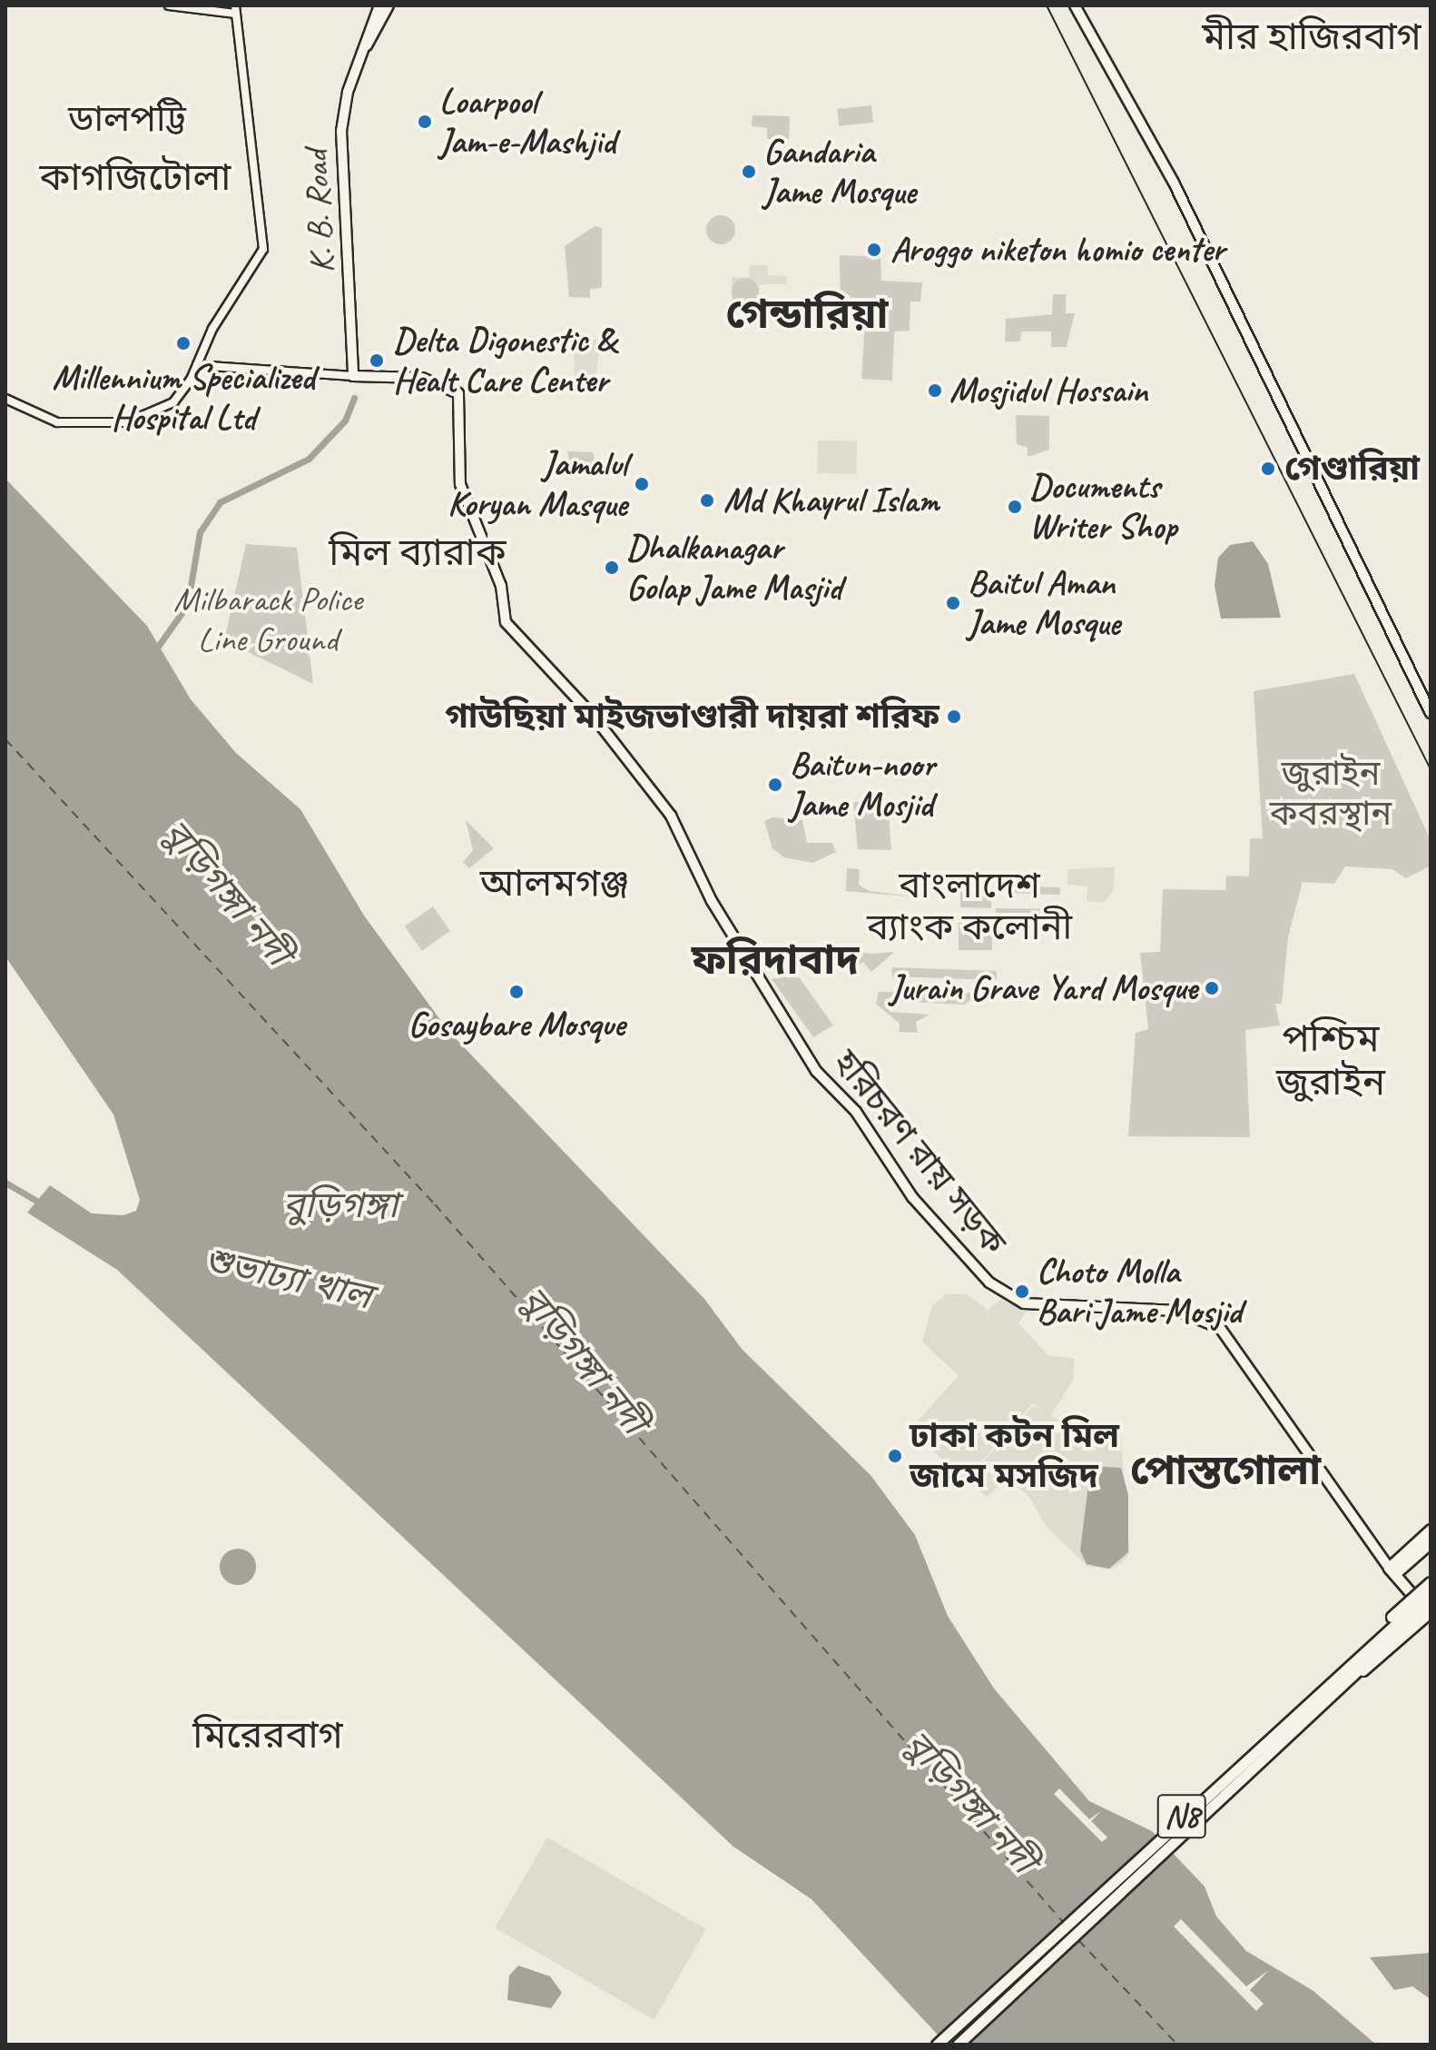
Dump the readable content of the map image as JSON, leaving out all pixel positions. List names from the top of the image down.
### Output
{
  "streets": {
    "highway": ["N8"],
    "main road": ["K. B. Road", "হরিচরণ রায় সড়ক"]
  },
  "crossings": [
    ["K. B. Road", "হরিচরণ রায় সড়ক"]
  ],
  "districts": [
    "মীর হাজিরবাগ",
    "ডালপট্টি",
    "কাগজিটোলা",
    "গেন্ডারিয়া",
    "মিল ব্যারাক",
    "আলমগঞ্জ",
    "বাংলাদেশ ব্যাংক কলোনী",
    "ফরিদাবাদ",
    "পশ্চিম জুরাইন",
    "পোস্তগোলা",
    "মিরেরবাগ"
  ],
  "water": ["বুড়িগঙ্গা নদী", "বুড়িগঙ্গা", "শুভাঢ্যা খাল"],
  "parks": ["Milbarack Police Line Ground", "জুরাইন কবরস্থান"],
  "places": [
    "Loarpool Jam-e-Mashjid",
    "Gandaria Jame Mosque",
    "Aroggo niketon homio center",
    "Millennium Specialized Hospital Ltd",
    "Delta Digonestic & Healt Care Center",
    "Mosjidul Hossain",
    "গেণ্ডারিয়া",
    "Jamalul Koryan Masque",
    "Md Khayrul Islam",
    "Documents Writer Shop",
    "Dhalkanagar Golap Jame Masjid",
    "Baitul Aman Jame Mosque",
    "গাউছিয়া মাইজভাণ্ডারী দায়রা শরিফ",
    "Baitun-noor Jame Mosjid",
    "Jurain Grave Yard Mosque",
    "Gosaybare Mosque",
    "Choto Molla Bari Jame Mosjid",
    "ঢাকা কটন মিল জামে মসজিদ"
  ]
}
